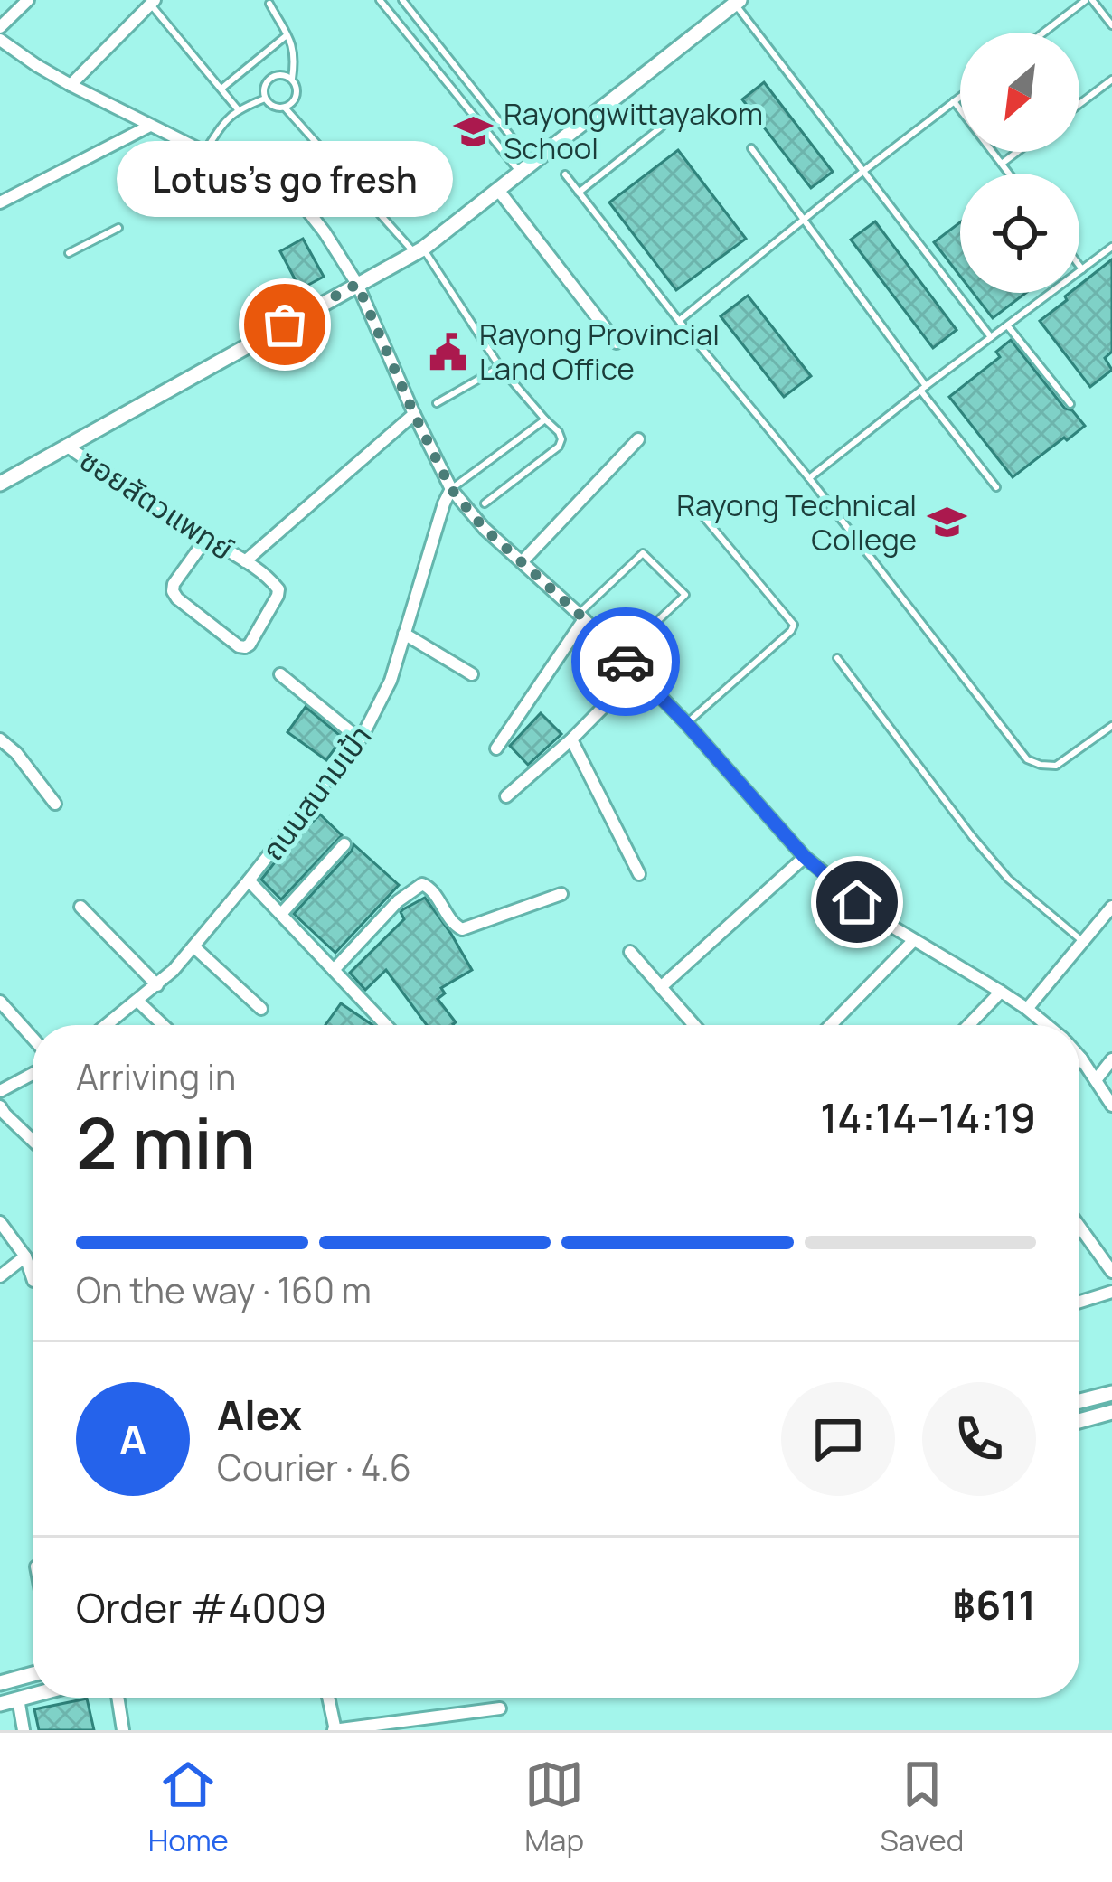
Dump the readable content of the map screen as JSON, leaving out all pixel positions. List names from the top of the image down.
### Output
{
  "streets": {
    "street": ["ซอยสัตวแพทย์", "ถนนสนามเป้า"]
  },
  "places": {
    "school or university": ["Rayongwittayakom School", "Rayong Technical College"],
    "other": ["Lotus's go fresh"],
    "public building": ["Rayong Provincial Land Office"]
  },
  "north": "bottom left",
  "page": {
    "bubble": "Lotus's go fresh",
    "heading": ["2 min", "Arriving in", "14:14–14:19"],
    "panel": [
      "Alex",
      "Courier · 4.6",
      "Order #4009",
      "฿611"
    ],
    "bar": "On the way · 160 m",
    "round": "A",
    "tabs": ["Home", "Map", "Saved"]
  }
}
